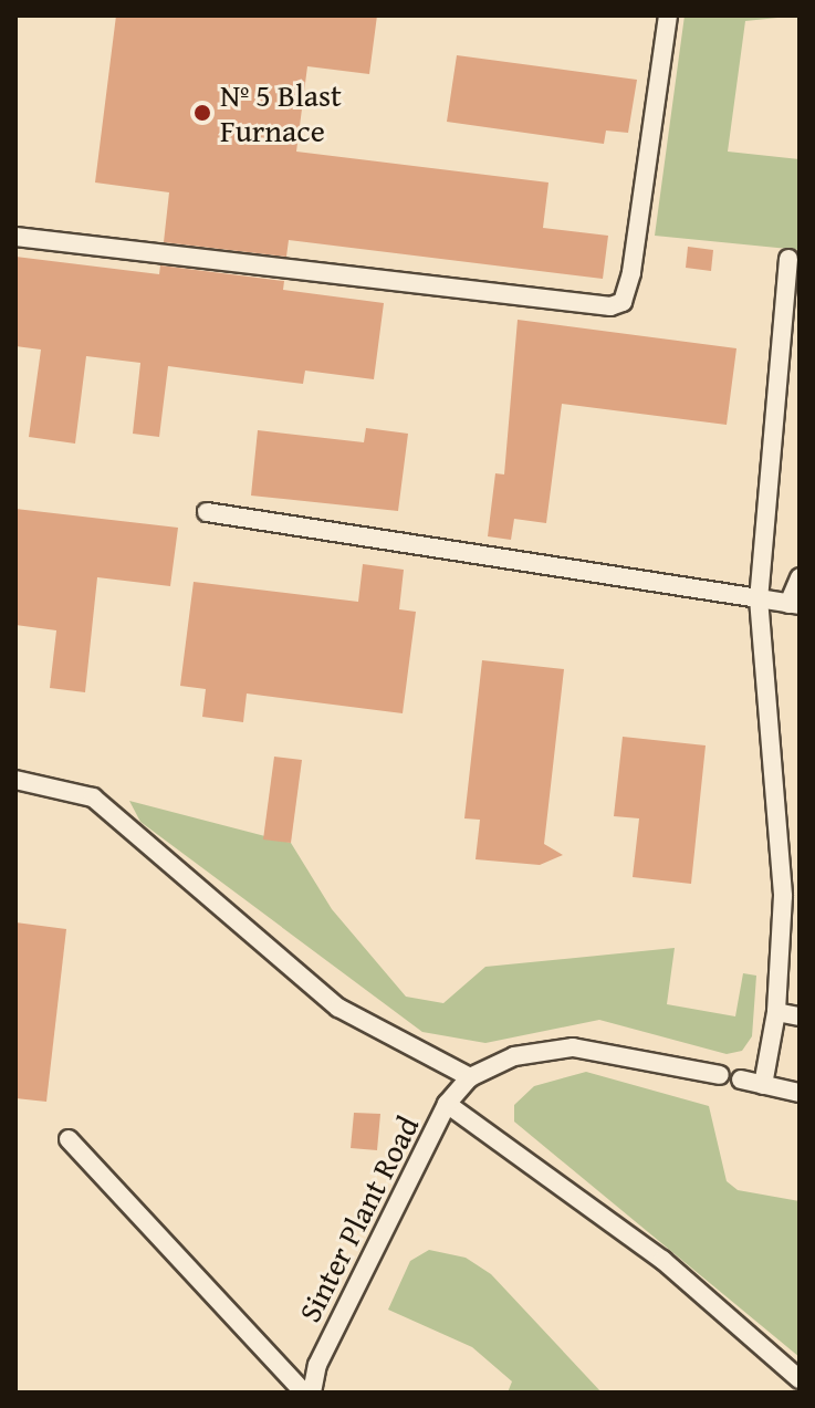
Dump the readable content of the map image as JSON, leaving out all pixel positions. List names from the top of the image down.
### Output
{
  "streets": {
    "lane": ["Sinter Plant Road"]
  },
  "places": ["Nº 5 Blast Furnace"]
}
